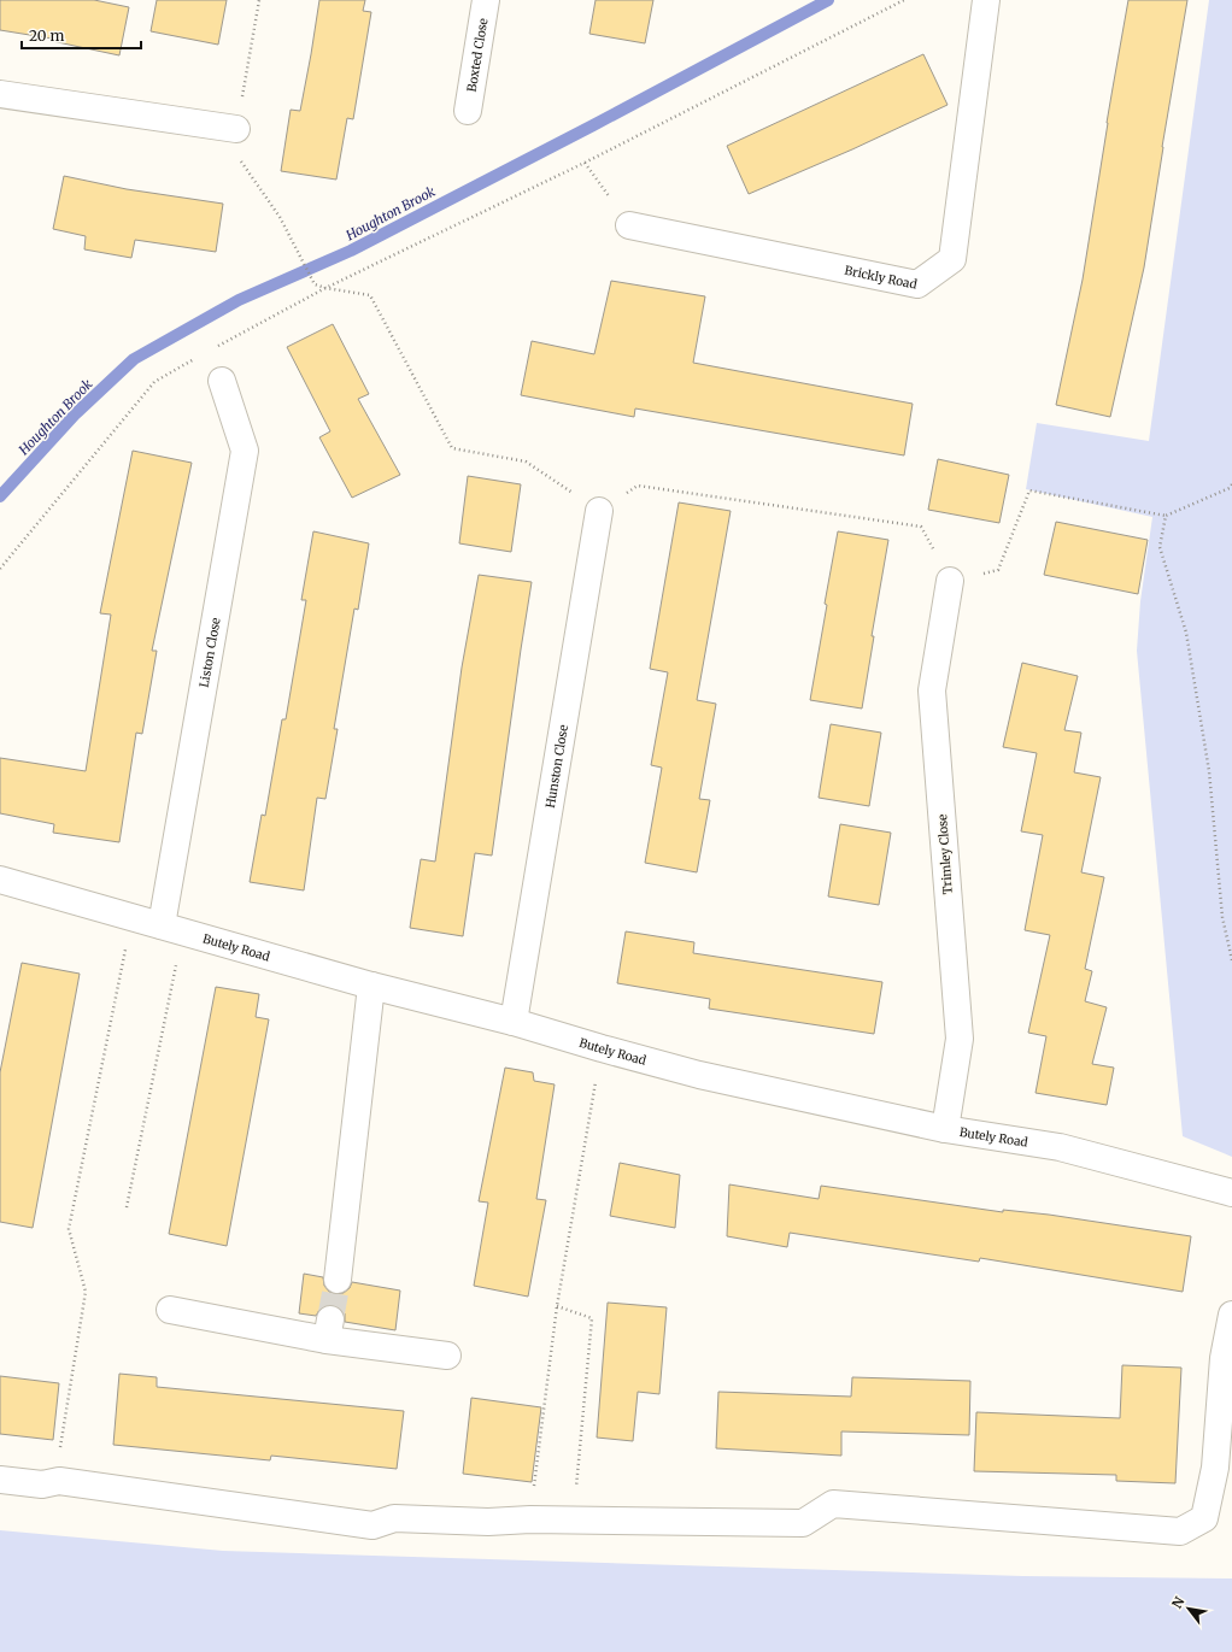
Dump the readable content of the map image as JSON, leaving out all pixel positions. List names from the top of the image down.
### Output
{
  "streets": {
    "street": [
      "Boxted Close",
      "Brickly Road",
      "Liston Close",
      "Hunston Close",
      "Trimley Close",
      "Butely Road"
    ]
  },
  "crossings": [
    ["Liston Close", "Butely Road"],
    ["Hunston Close", "Butely Road"],
    ["Trimley Close", "Butely Road"]
  ],
  "water": ["Houghton Brook"],
  "scale_bar": "20 m",
  "north": "top left"
}
